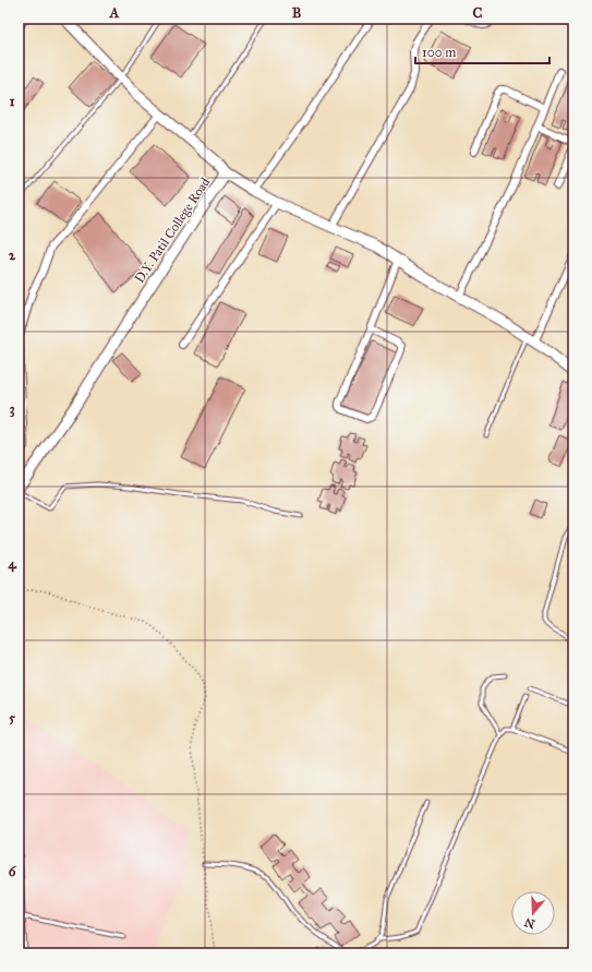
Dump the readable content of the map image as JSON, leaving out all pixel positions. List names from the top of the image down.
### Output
{
  "streets": {
    "street": ["D.Y. Patil College Road"]
  },
  "scale_bar": "100 m",
  "north": "bottom",
  "grid": {
    "columns": ["A", "B", "C"],
    "rows": [
      "1",
      "2",
      "3",
      "4",
      "5",
      "6"
    ]
  }
}
